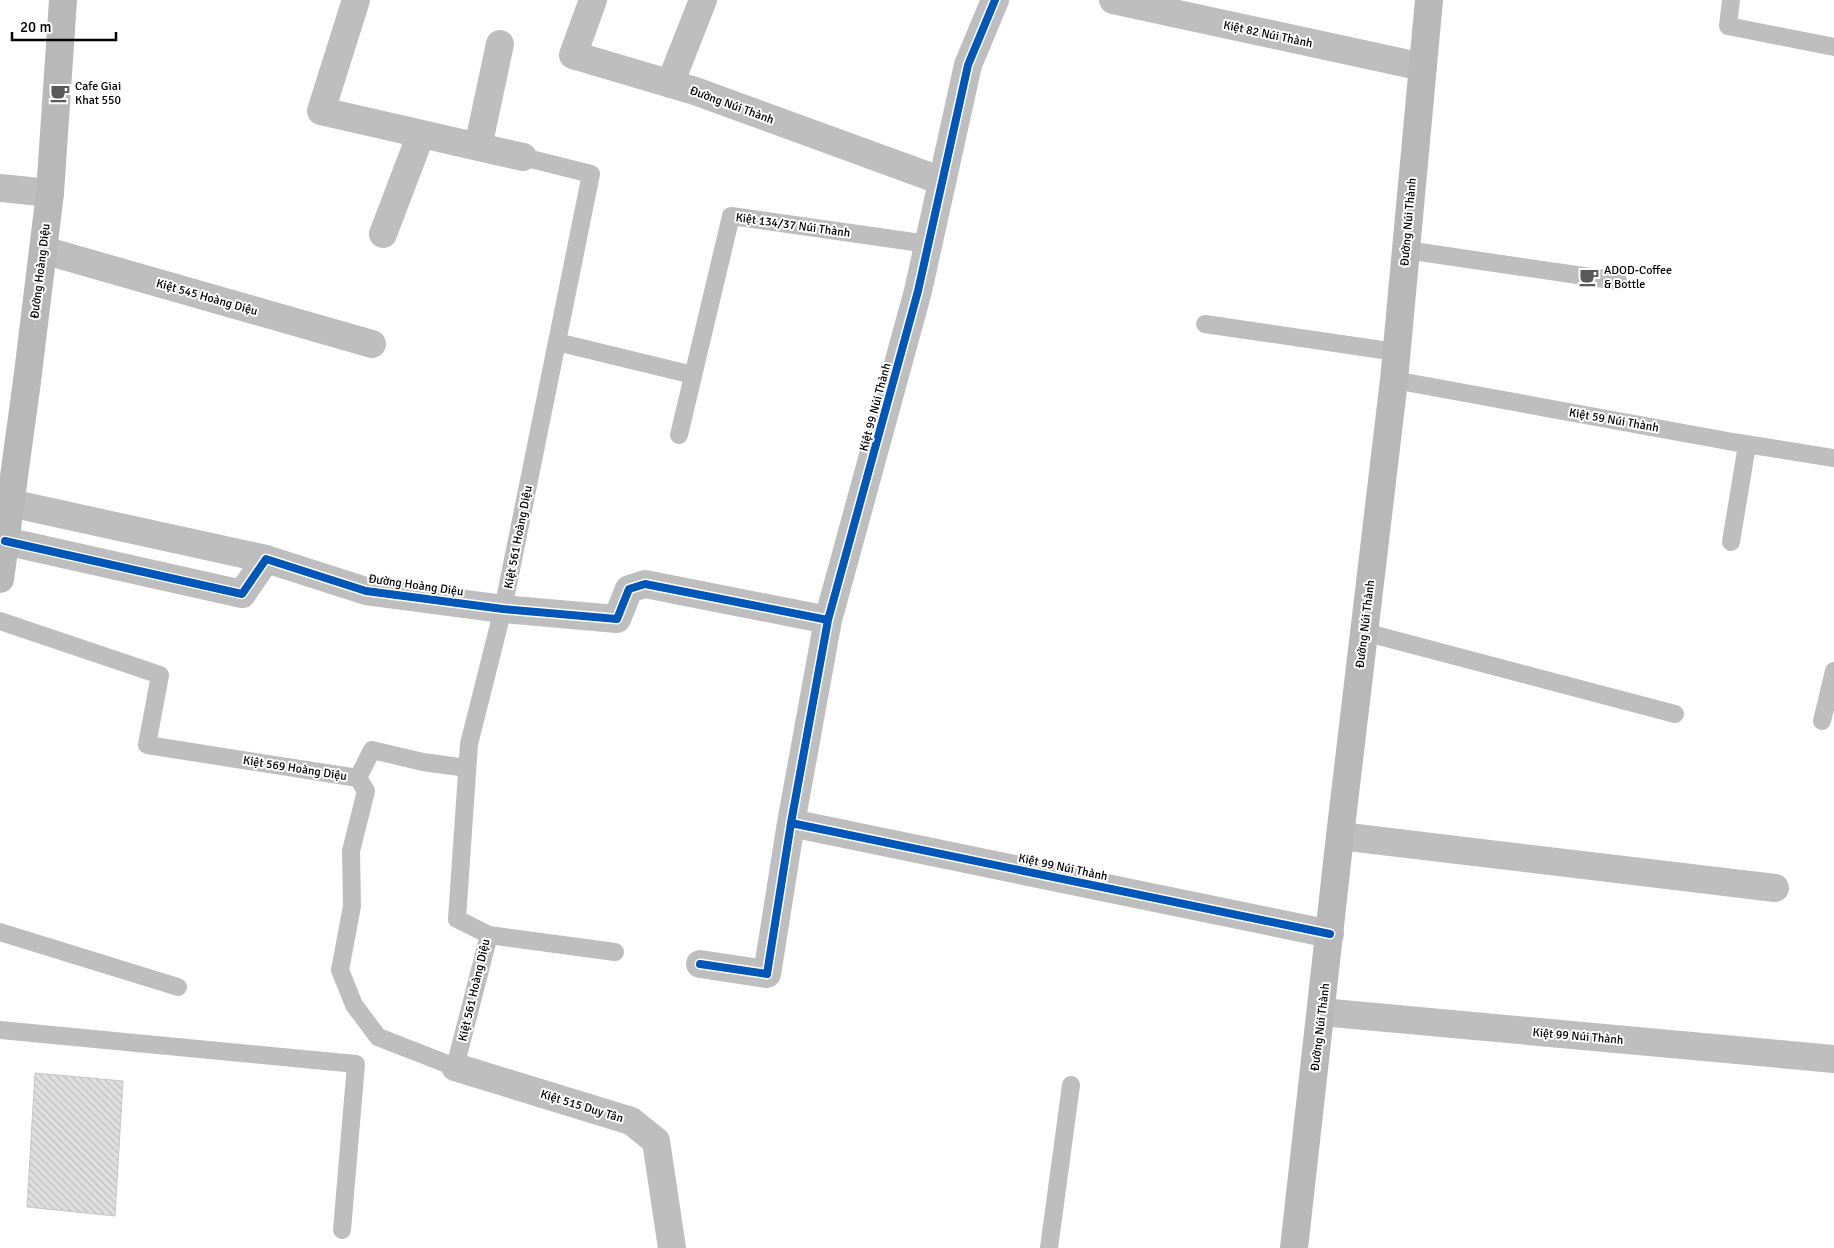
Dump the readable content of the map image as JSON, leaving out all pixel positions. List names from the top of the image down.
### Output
{
  "streets": {
    "main road": ["Đường Núi Thành", "Đường Hoàng Diệu"],
    "street": [
      "Kiệt 82 Núi Thành",
      "Kiệt 545 Hoàng Diệu",
      "Kiệt 99 Núi Thành",
      "Kiệt 515 Duy Tân"
    ],
    "lane": [
      "Kiệt 134/37 Núi Thành",
      "Kiệt 59 Núi Thành",
      "Kiệt 561 Hoàng Diệu",
      "Kiệt 569 Hoàng Diệu"
    ]
  },
  "crossings": [
    ["Kiệt 82 Núi Thành", "Đường Núi Thành"],
    ["Đường Núi Thành", "Kiệt 99 Núi Thành"],
    ["Đường Núi Thành", "Kiệt 59 Núi Thành"],
    ["Kiệt 134/37 Núi Thành", "Kiệt 99 Núi Thành"],
    ["Đường Hoàng Diệu", "Kiệt 545 Hoàng Diệu"],
    ["Đường Hoàng Diệu", "Kiệt 99 Núi Thành"],
    ["Đường Hoàng Diệu", "Kiệt 561 Hoàng Diệu"],
    ["Kiệt 561 Hoàng Diệu", "Kiệt 569 Hoàng Diệu"],
    ["Kiệt 561 Hoàng Diệu", "Kiệt 515 Duy Tân"],
    ["Kiệt 569 Hoàng Diệu", "Kiệt 515 Duy Tân"]
  ],
  "places": {
    "cafe": ["Cafe Giai Khat 550", "ADOD-Coffee & Bottle"]
  },
  "scale_bar": "20 m"
}
